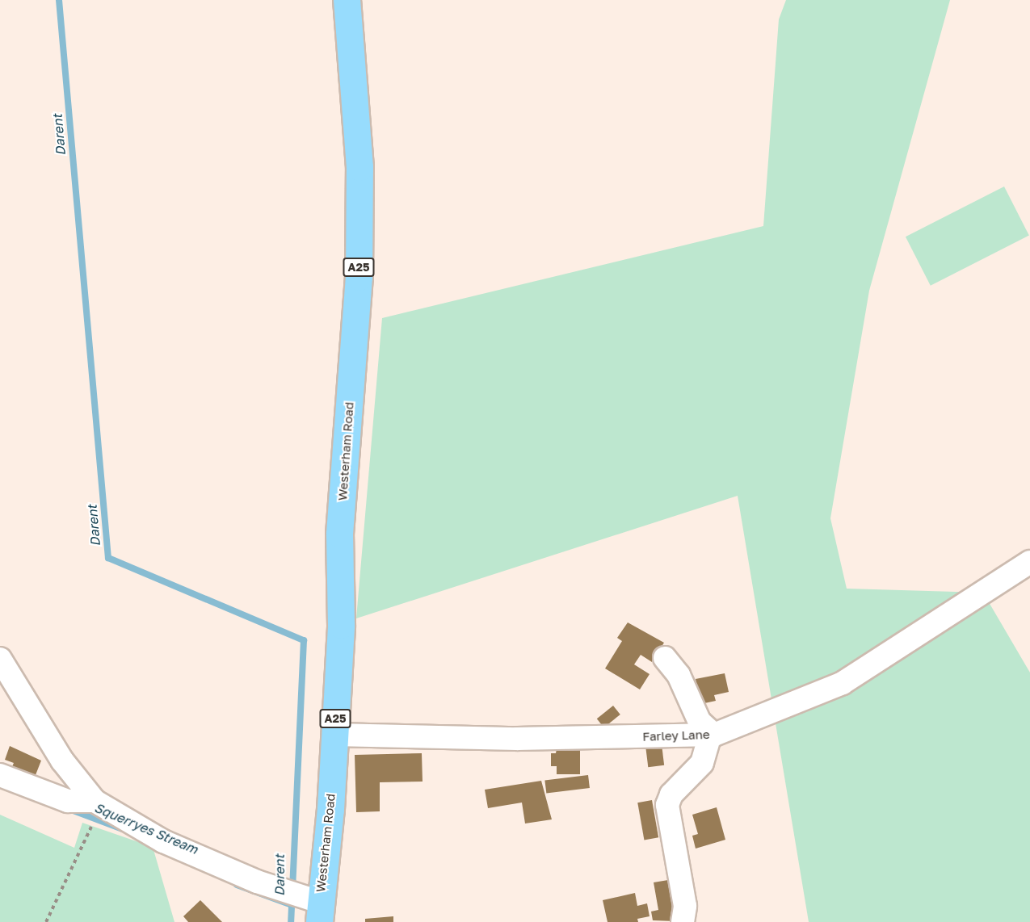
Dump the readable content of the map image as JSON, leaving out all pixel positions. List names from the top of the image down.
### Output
{
  "streets": {
    "main road": ["A25", "Westerham Road"],
    "street": ["Farley Lane"]
  },
  "crossings": [
    ["Westerham Road", "Farley Lane"]
  ],
  "water": ["Darent", "Squerryes Stream"]
}
